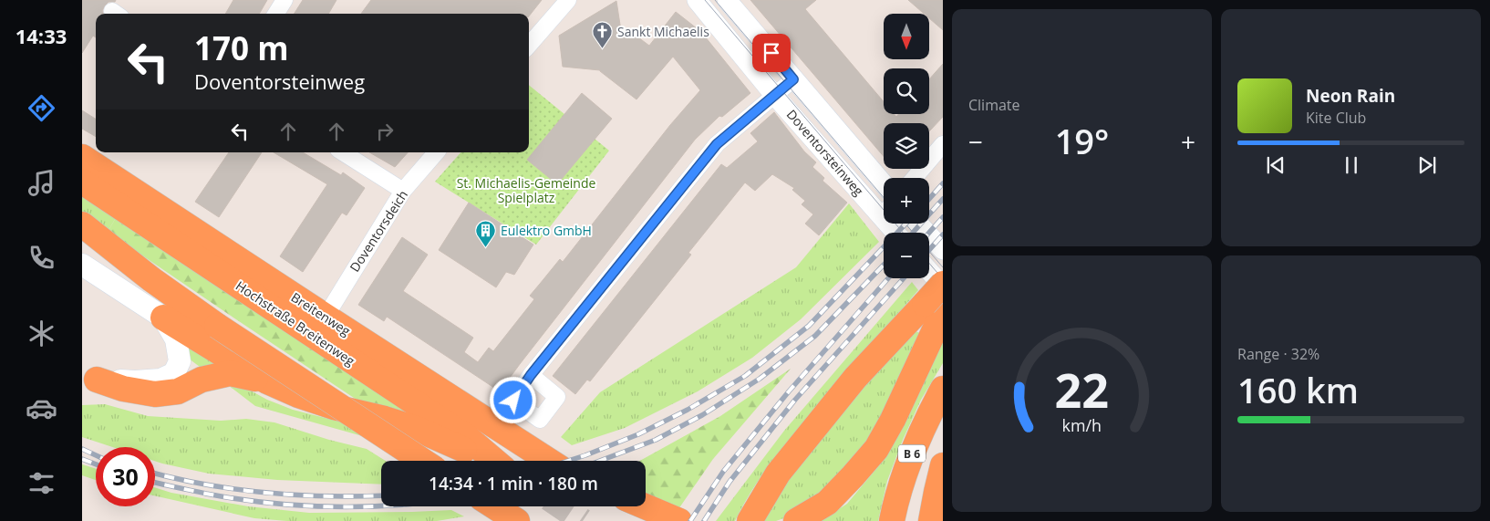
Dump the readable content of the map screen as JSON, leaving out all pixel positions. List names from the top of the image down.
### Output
{
  "streets": {
    "highway": ["Breitenweg", "Hochstraße Breitenweg", "B 6"],
    "street": ["Doventorsteinweg", "Doventorsdeich"]
  },
  "crossings": [
    ["Doventorsdeich", "Breitenweg"]
  ],
  "parks": ["St. Michaelis-Gemeinde Spielplatz"],
  "places": {
    "church": ["Sankt Michaelis"],
    "building": ["Eulektro GmbH"]
  },
  "north": "bottom",
  "page": {
    "tabs": "14:33",
    "tile": [
      "Climate",
      ["Range · 32%", "160 km"]
    ],
    "map_buttons": ["+", "−"],
    "turn": ["170 m", "Doventorsteinweg"],
    "song": ["Neon Rain", "Kite Club"],
    "heat": ["−", "19°", "+"],
    "limit": "30",
    "trip": "14:34 · 1 min · 180 m",
    "gauge": ["22", "km/h"]
  }
}
